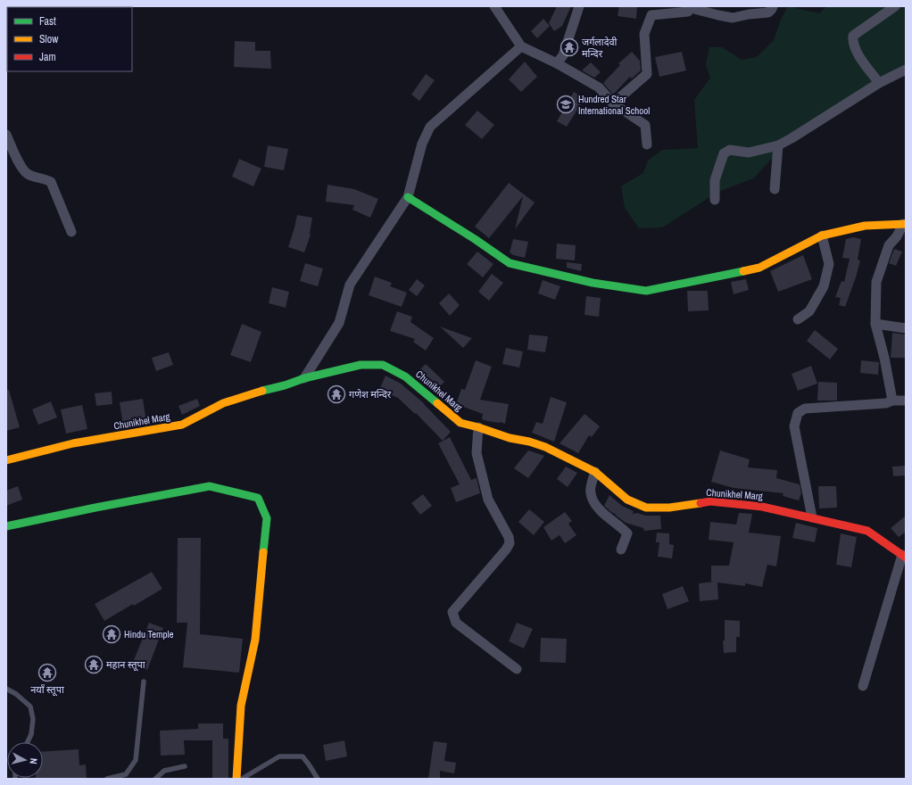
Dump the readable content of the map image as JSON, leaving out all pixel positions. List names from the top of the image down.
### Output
{
  "streets": {
    "street": ["Chunikhel Marg"]
  },
  "places": {
    "temple": [
      "जर्गलादेवी मन्दिर",
      "गणेश मन्दिर",
      "Hindu Temple",
      "महान स्तूपा",
      "नयाँ स्तूपा"
    ],
    "school or university": ["Hundred Star International School"]
  },
  "legend": ["Fast", "Slow", "Jam"],
  "north": "right"
}
